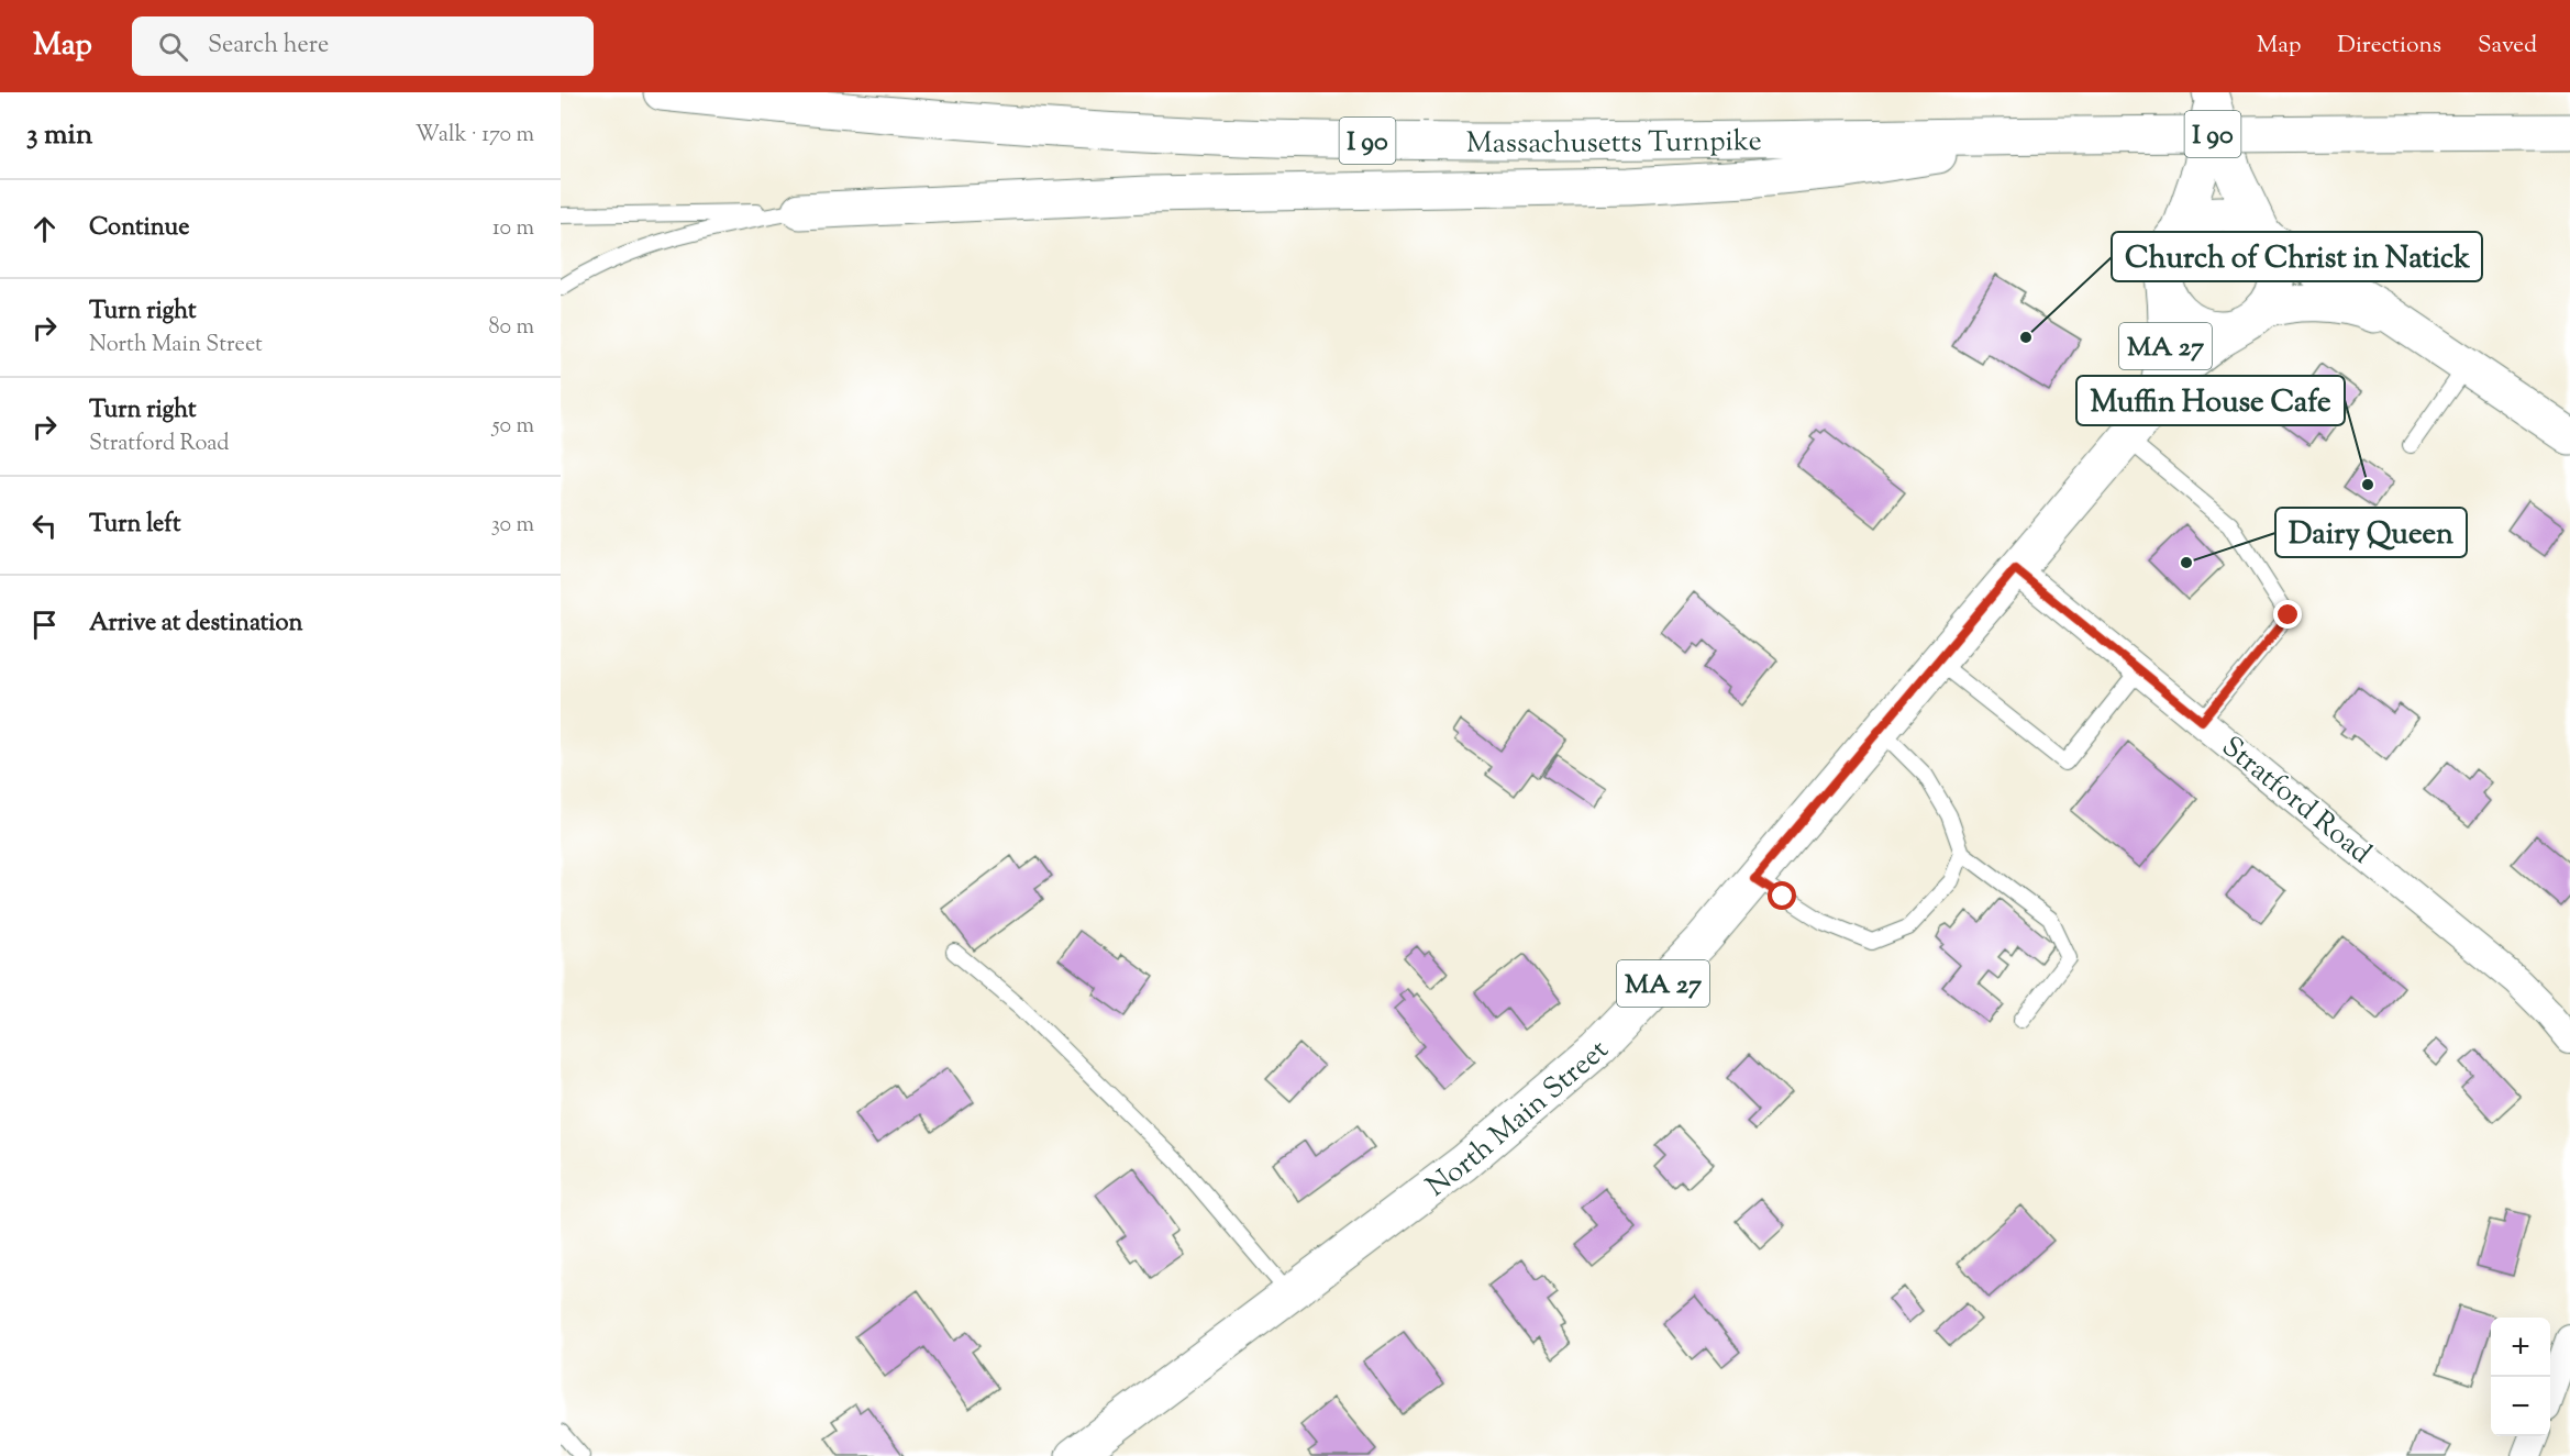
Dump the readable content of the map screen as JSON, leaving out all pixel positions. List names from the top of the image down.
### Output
{
  "streets": {
    "main road": [
      "I 90",
      "Massachusetts Turnpike",
      "MA 27",
      "North Main Street"
    ],
    "street": ["Stratford Road"]
  },
  "crossings": [
    ["Stratford Road", "North Main Street"]
  ],
  "places": ["Church of Christ in Natick", "Muffin House Cafe", "Dairy Queen"],
  "page": {
    "header": "Map",
    "search": "Search here",
    "nav": ["Map", "Directions", "Saved"],
    "heading": ["3 min", "Walk · 170 m"],
    "list": [
      ["Continue", "10 m"],
      ["Turn right", "North Main Street", "80 m"],
      ["Turn right", "Stratford Road", "50 m"],
      ["Turn left", "30 m"],
      "Arrive at destination"
    ],
    "map_buttons": ["+", "−"]
  }
}
